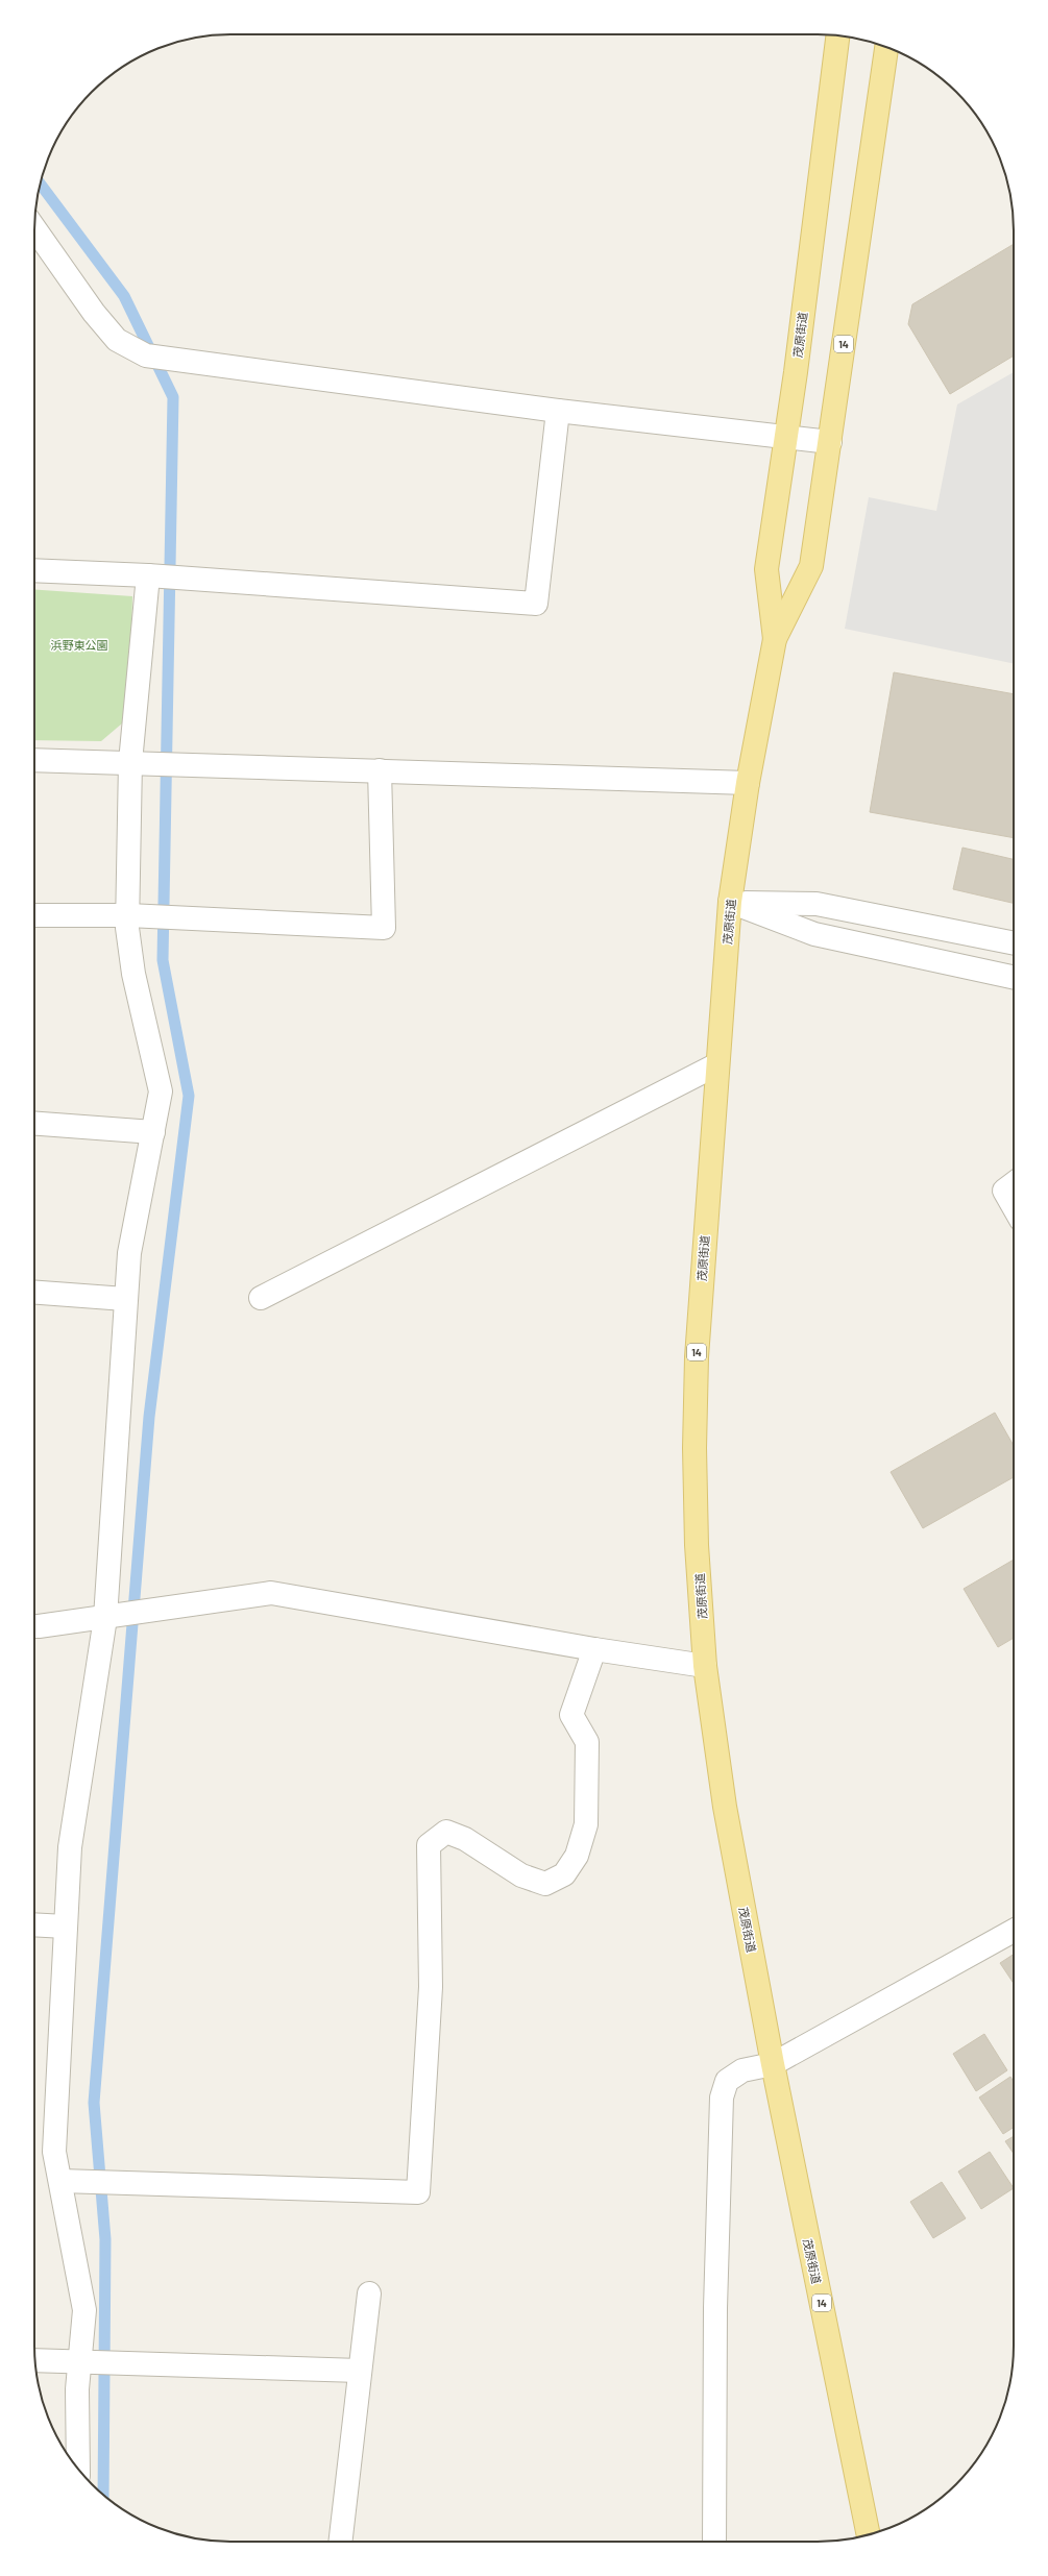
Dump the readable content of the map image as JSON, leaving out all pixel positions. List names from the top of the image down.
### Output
{
  "streets": {
    "main road": ["茂原街道", "14"]
  },
  "parks": ["浜野東公園"]
}
